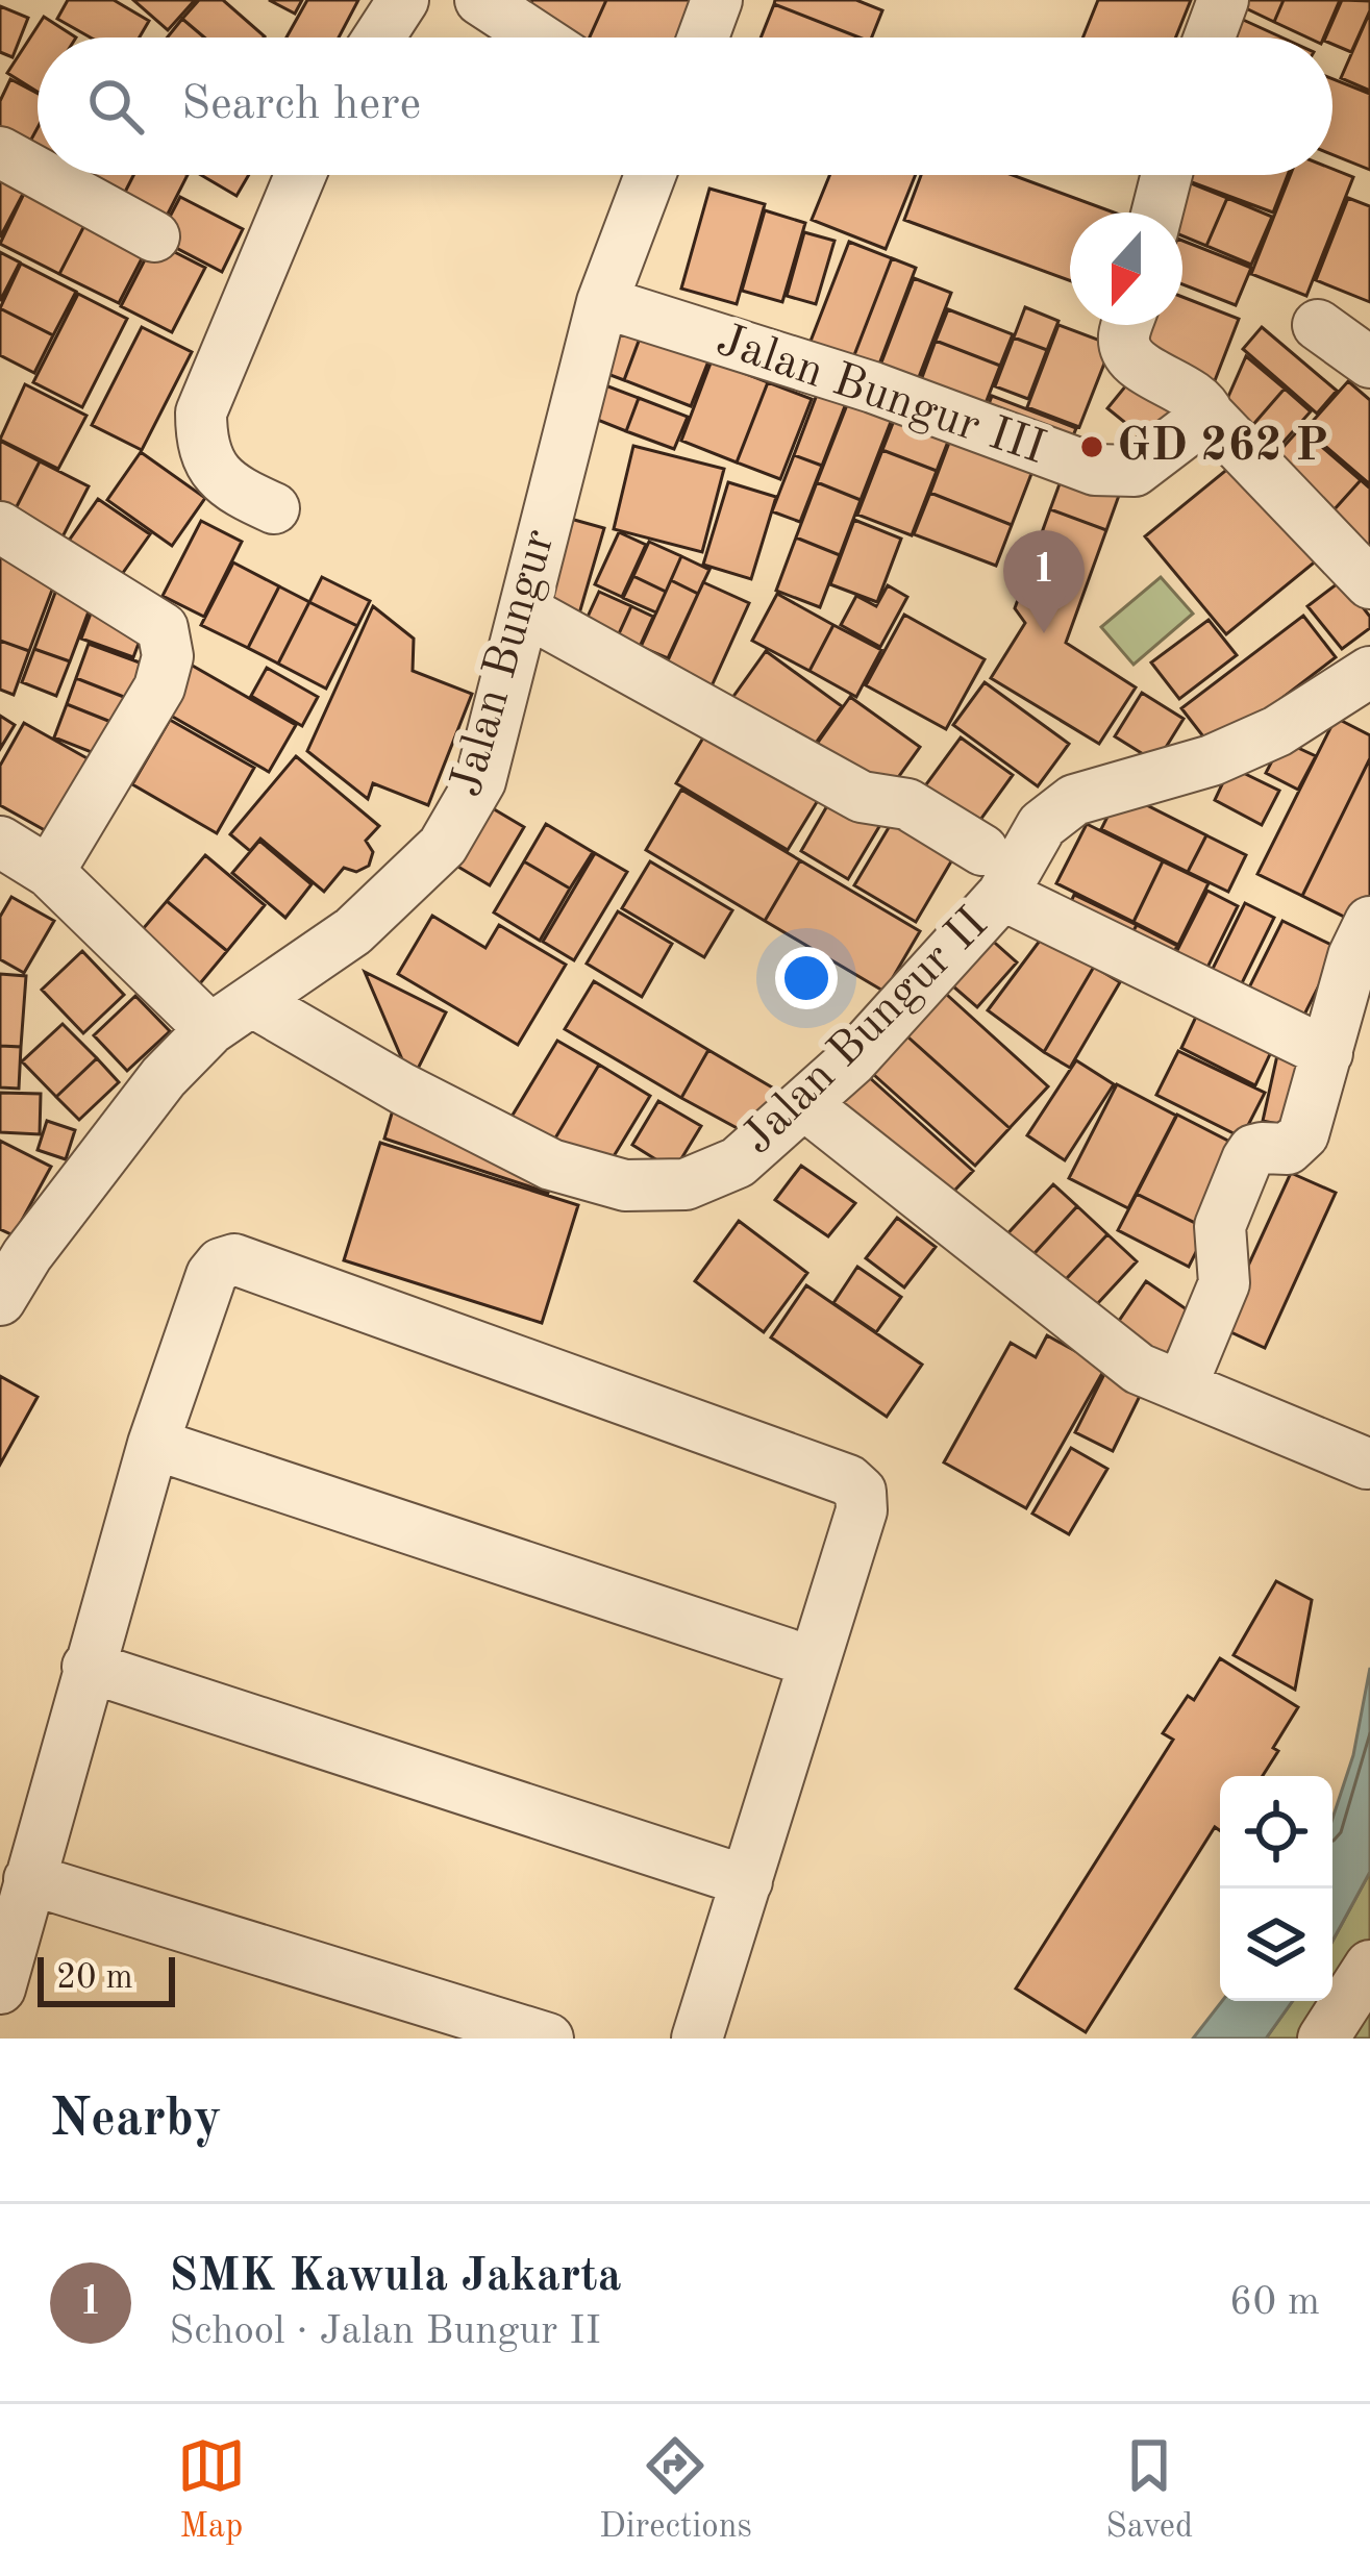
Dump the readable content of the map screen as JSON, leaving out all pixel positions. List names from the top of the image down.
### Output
{
  "streets": {
    "street": ["Jalan Bungur III", "Jalan Bungur", "Jalan Bungur II"]
  },
  "crossings": [
    ["Jalan Bungur III", "Jalan Bungur"],
    ["Jalan Bungur", "Jalan Bungur II"]
  ],
  "places": ["GD 262 P"],
  "scale_bar": "20 m",
  "north": "bottom",
  "page": {
    "search": "Search here",
    "pins": "1",
    "scale": "20 m",
    "heading": "Nearby",
    "list": [
      {
        "mark": "1",
        "name": "SMK Kawula Jakarta",
        "note": "School · Jalan Bungur II",
        "value": "60 m"
      }
    ],
    "nav": ["Map", "Directions", "Saved"]
  }
}
